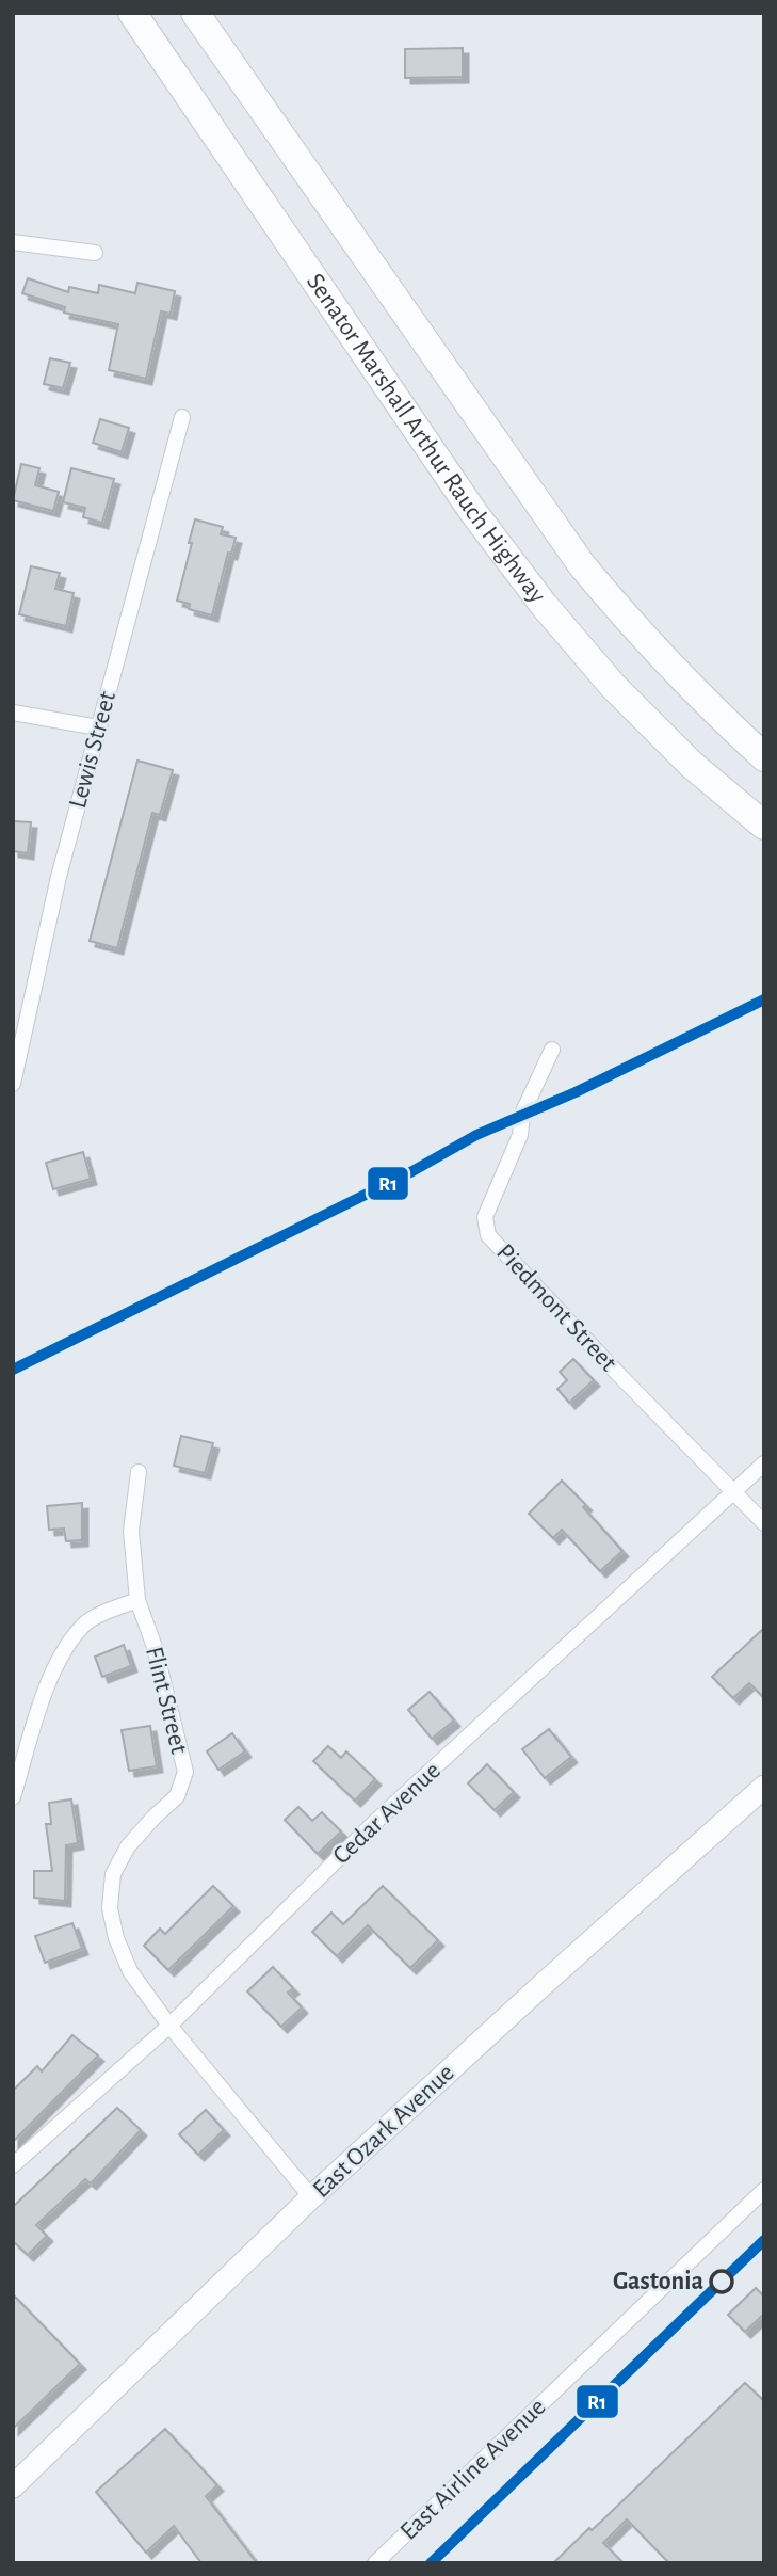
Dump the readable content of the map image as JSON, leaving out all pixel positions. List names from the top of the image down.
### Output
{
  "streets": {
    "highway": ["Senator Marshall Arthur Rauch Highway"],
    "main road": ["East Ozark Avenue"],
    "street": [
      "Lewis Street",
      "Piedmont Street",
      "Flint Street",
      "Cedar Avenue",
      "East Airline Avenue"
    ]
  },
  "crossings": [
    ["Piedmont Street", "Cedar Avenue"],
    ["Flint Street", "Cedar Avenue"],
    ["Flint Street", "East Ozark Avenue"]
  ],
  "places": ["Gastonia"],
  "lines": ["transit line R1"]
}
